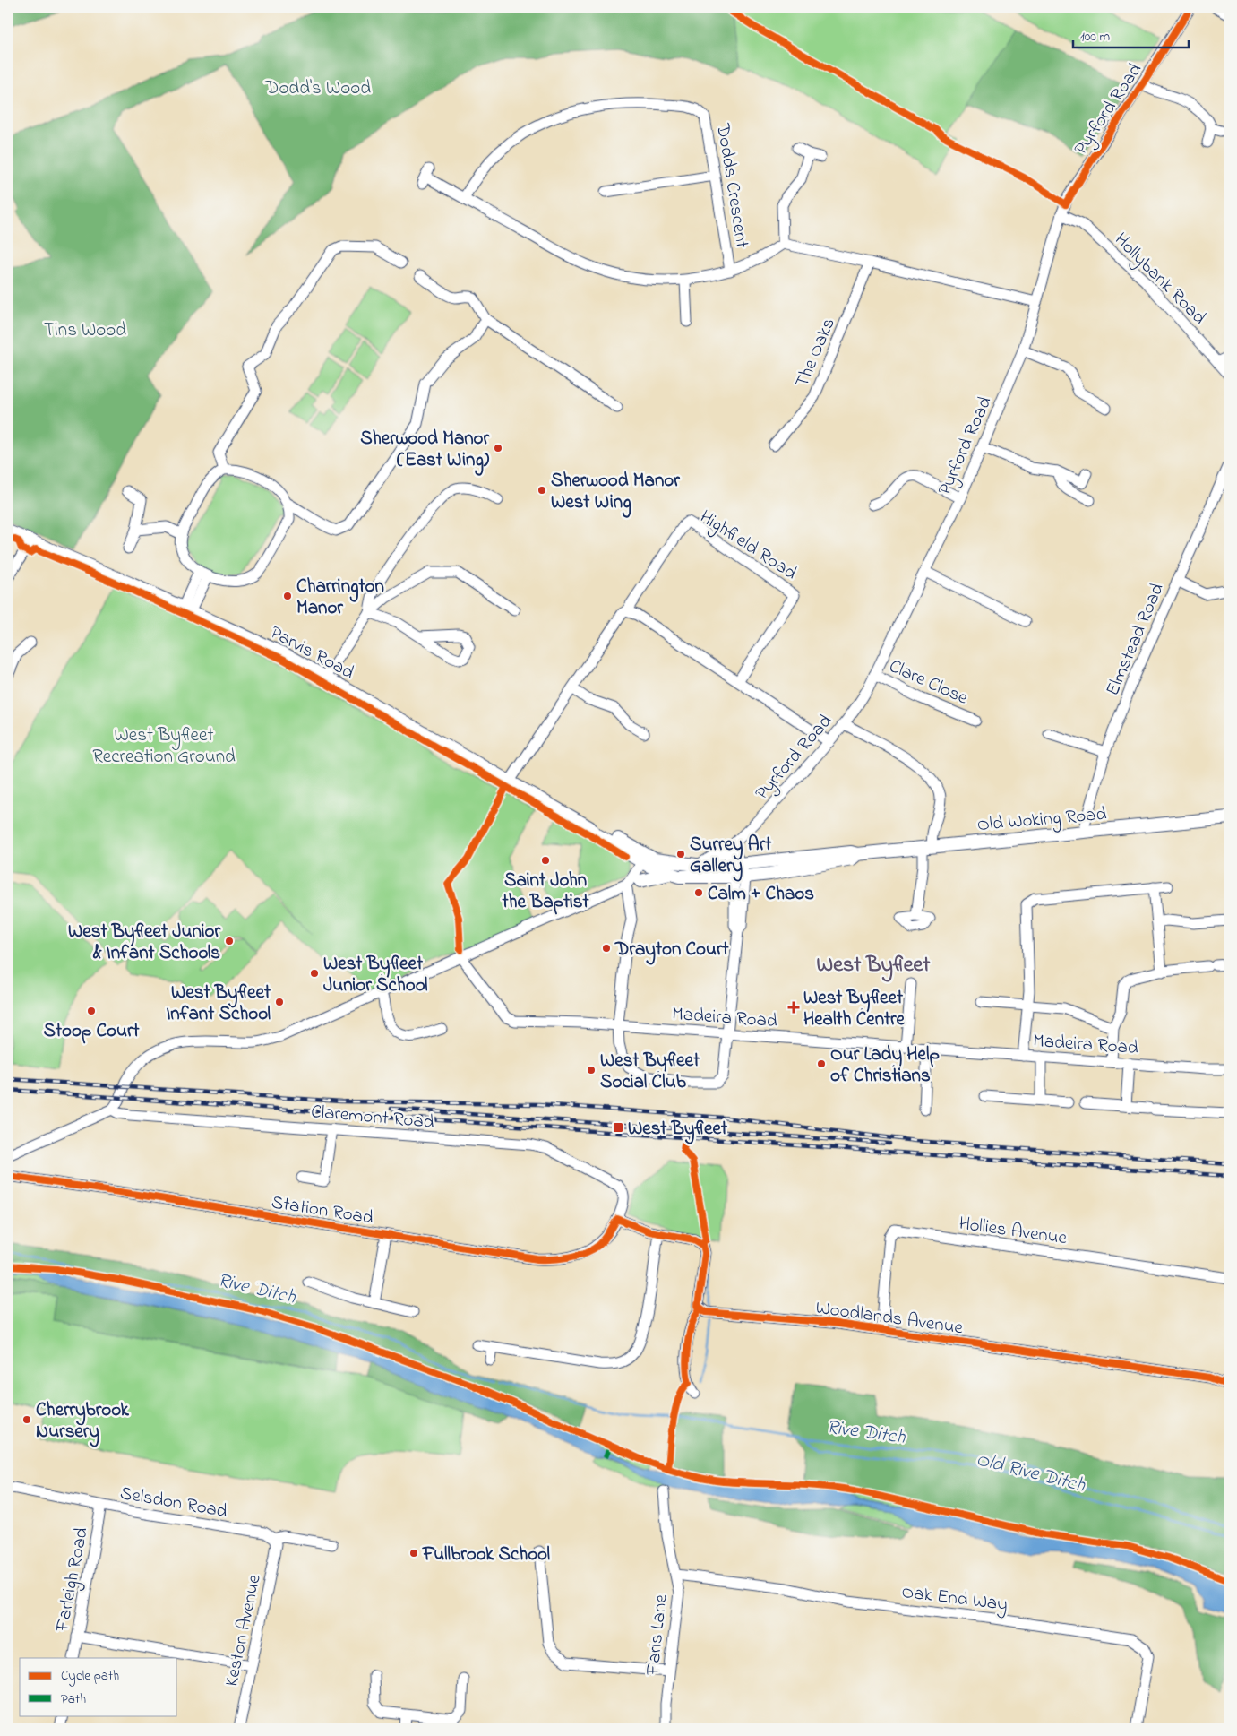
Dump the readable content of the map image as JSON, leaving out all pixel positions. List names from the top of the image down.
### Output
{
  "streets": {
    "main road": ["Parvis Road", "Old Woking Road"],
    "street": [
      "Pyrford Road",
      "Dodds Crescent",
      "Hollybank Road",
      "The Oaks",
      "Highfield Road",
      "Elmstead Road",
      "Clare Close",
      "Madeira Road",
      "Claremont Road",
      "Station Road",
      "Hollies Avenue",
      "Woodlands Avenue",
      "Selsdon Road",
      "Farleigh Road",
      "Oak End Way",
      "Keston Avenue",
      "Faris Lane"
    ]
  },
  "crossings": [
    ["Pyrford Road", "Hollybank Road"],
    ["Pyrford Road", "Clare Close"],
    ["Highfield Road", "Parvis Road"],
    ["Elmstead Road", "Old Woking Road"],
    ["Parvis Road", "Old Woking Road"],
    ["Claremont Road", "Station Road"],
    ["Hollies Avenue", "Woodlands Avenue"],
    ["Selsdon Road", "Farleigh Road"],
    ["Selsdon Road", "Keston Avenue"],
    ["Oak End Way", "Faris Lane"]
  ],
  "districts": ["West Byfleet"],
  "water": ["Rive Ditch", "Old Rive Ditch"],
  "parks": ["Dodd's Wood", "Tins Wood", "West Byfleet Recreation Ground"],
  "places": {
    "other": [
      "Sherwood Manor (East Wing)",
      "Sherwood Manor West Wing",
      "Charrington Manor",
      "Surrey Art Gallery",
      "Saint John the Baptist",
      "Calm + Chaos",
      "West Byfleet Junior & Infant Schools",
      "Drayton Court",
      "West Byfleet Junior School",
      "West Byfleet Infant School",
      "Stoop Court",
      "Our Lady Help of Christians",
      "West Byfleet Social Club",
      "Cherrybrook Nursery",
      "Fullbrook School"
    ],
    "health": ["West Byfleet Health Centre"],
    "transit": ["West Byfleet"]
  },
  "legend": ["Cycle path", "Path"],
  "scale_bar": "100 m"
}
